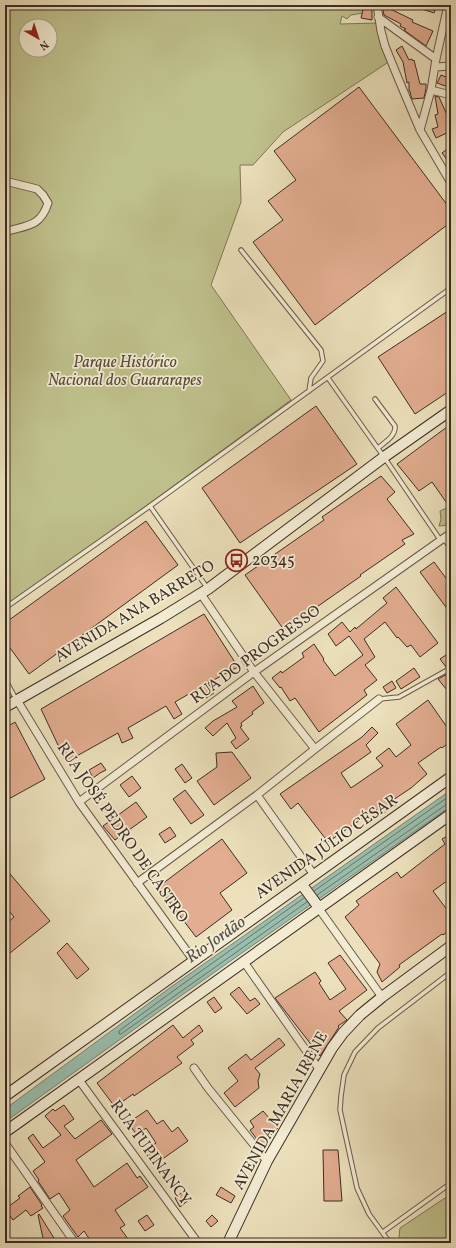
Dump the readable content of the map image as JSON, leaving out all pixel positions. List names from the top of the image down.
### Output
{
  "streets": {
    "street": [
      "AVENIDA ANA BARRETO",
      "RUA DO PROGRESSO",
      "RUA JOSÉ PEDRO DE CASTRO",
      "AVENIDA JÚLIO CÉSAR",
      "AVENIDA MARIA IRENE",
      "RUA TUPINANCY"
    ]
  },
  "crossings": [
    ["AVENIDA ANA BARRETO", "RUA JOSÉ PEDRO DE CASTRO"],
    ["RUA DO PROGRESSO", "RUA JOSÉ PEDRO DE CASTRO"],
    ["RUA JOSÉ PEDRO DE CASTRO", "AVENIDA JÚLIO CÉSAR"]
  ],
  "water": ["Rio Jordão"],
  "parks": ["Parque Histórico Nacional dos Guararapes"],
  "places": {
    "bus stop": ["20345"]
  },
  "north": "bottom right"
}
